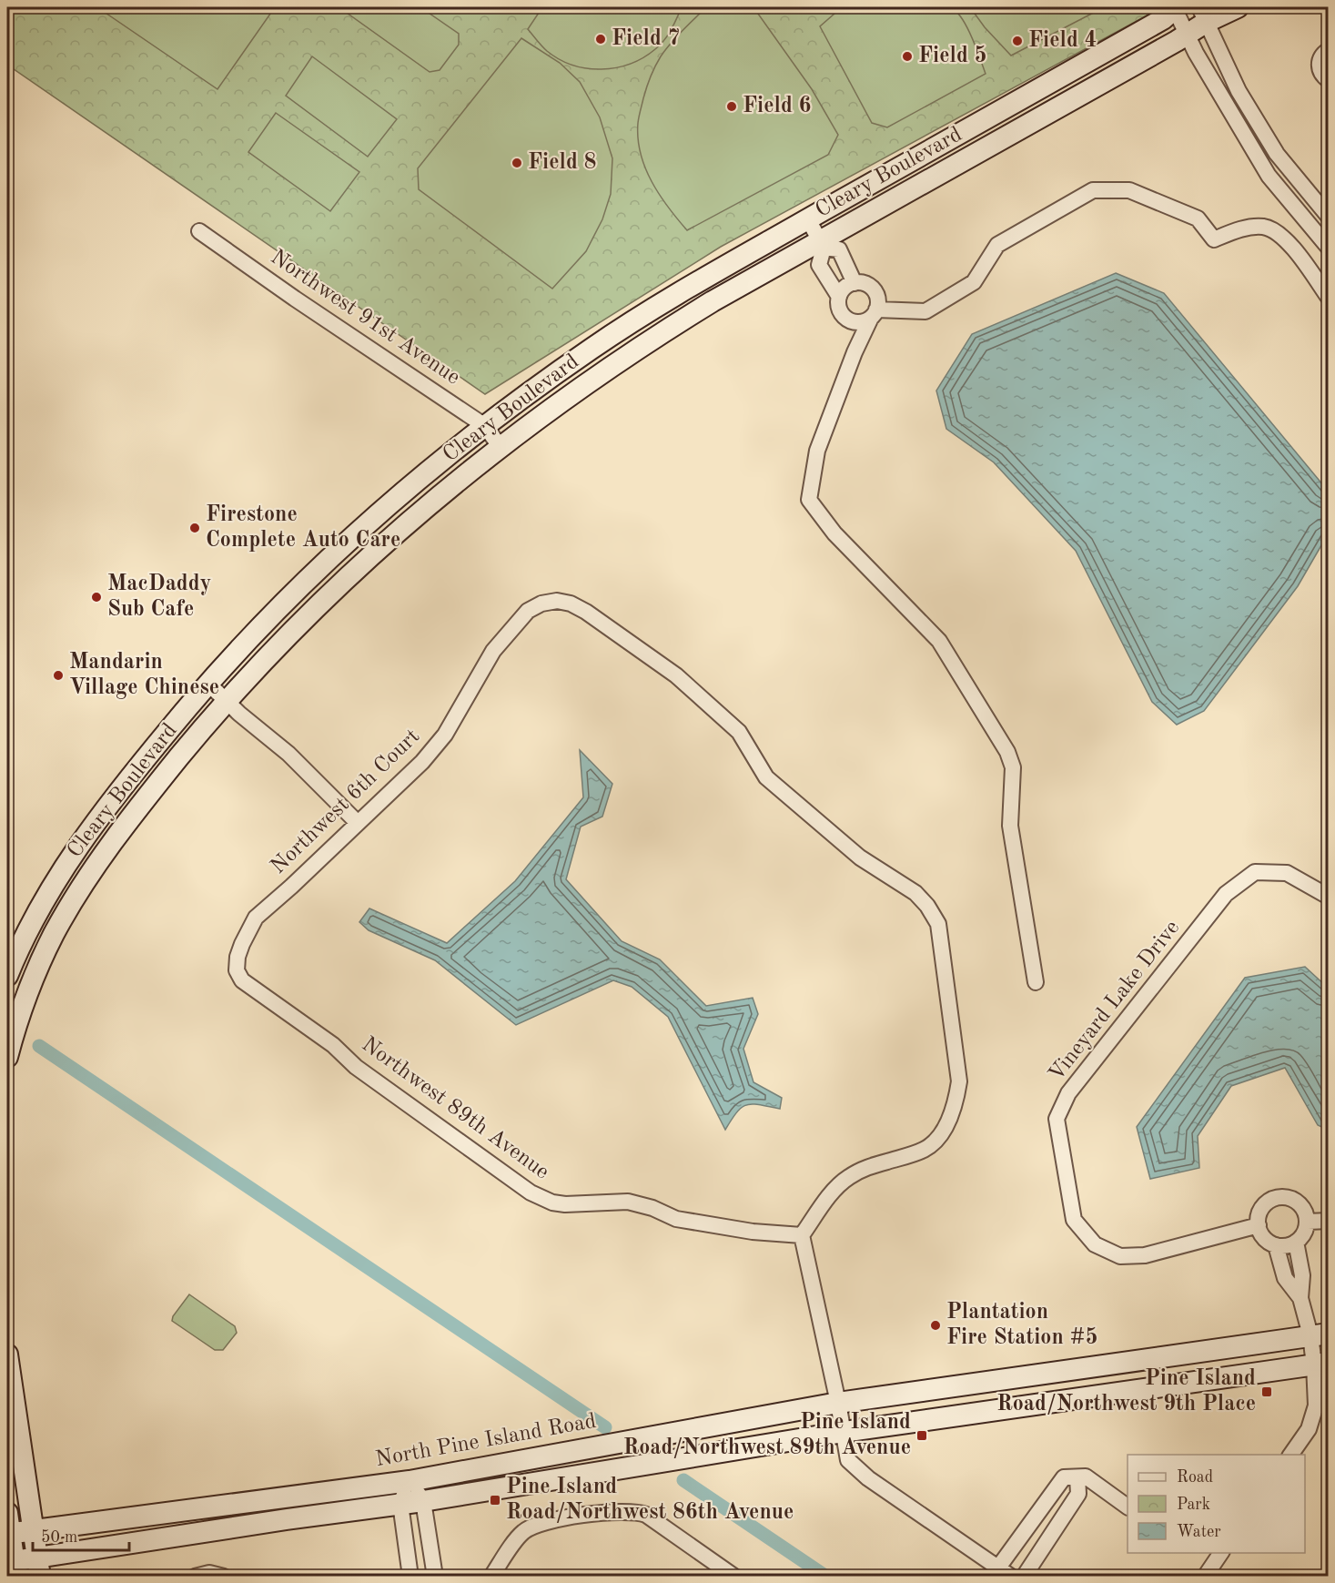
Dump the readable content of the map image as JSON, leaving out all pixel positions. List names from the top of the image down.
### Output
{
  "streets": {
    "street": [
      "Cleary Boulevard",
      "Northwest 91st Avenue",
      "Northwest 6th Court",
      "Vineyard Lake Drive",
      "Northwest 89th Avenue",
      "North Pine Island Road"
    ]
  },
  "crossings": [
    ["Cleary Boulevard", "Northwest 91st Avenue"],
    ["Northwest 6th Court", "Northwest 89th Avenue"]
  ],
  "places": {
    "other": [
      "Field 7",
      "Field 4",
      "Field 5",
      "Field 6",
      "Field 8",
      "Firestone Complete Auto Care",
      "MacDaddy Sub Cafe",
      "Mandarin Village Chinese",
      "Plantation Fire Station #5"
    ],
    "transit": ["Pine Island Road/Northwest 9th Place", "Pine Island Road/Northwest 89th Avenue", "Pine Island Road/Northwest 86th Avenue"]
  },
  "legend": ["Road", "Park", "Water"],
  "scale_bar": "50 m"
}
